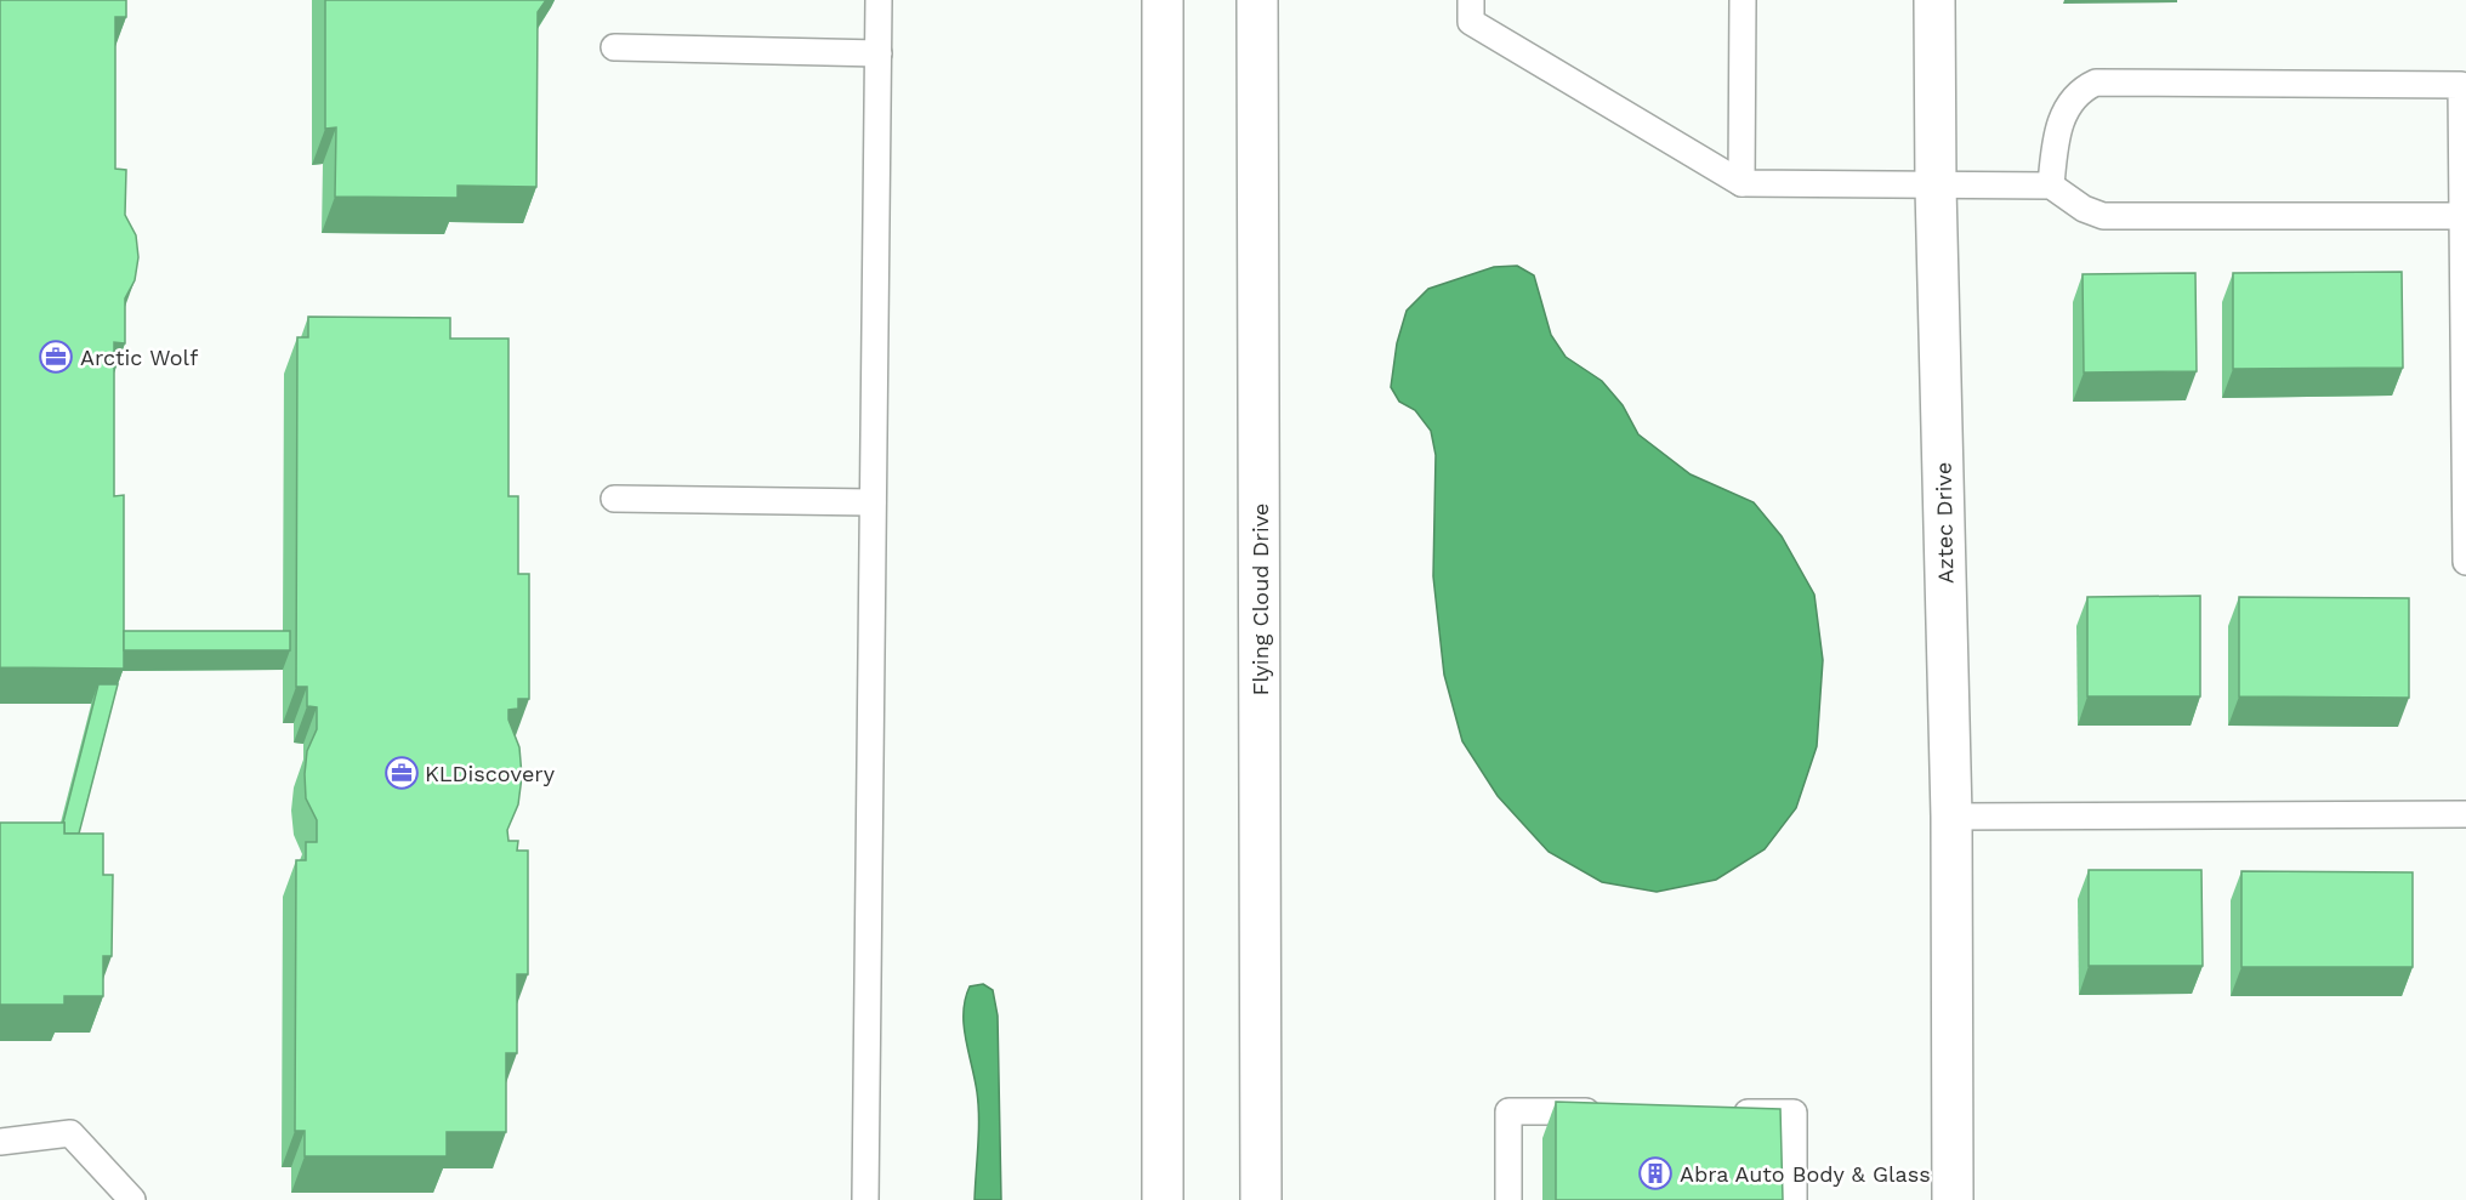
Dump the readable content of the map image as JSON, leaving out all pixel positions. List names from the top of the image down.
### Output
{
  "streets": {
    "main road": ["Aztec Drive", "Flying Cloud Drive"]
  },
  "places": {
    "office": ["Arctic Wolf", "KLDiscovery"],
    "building": ["Abra Auto Body & Glass"]
  }
}
